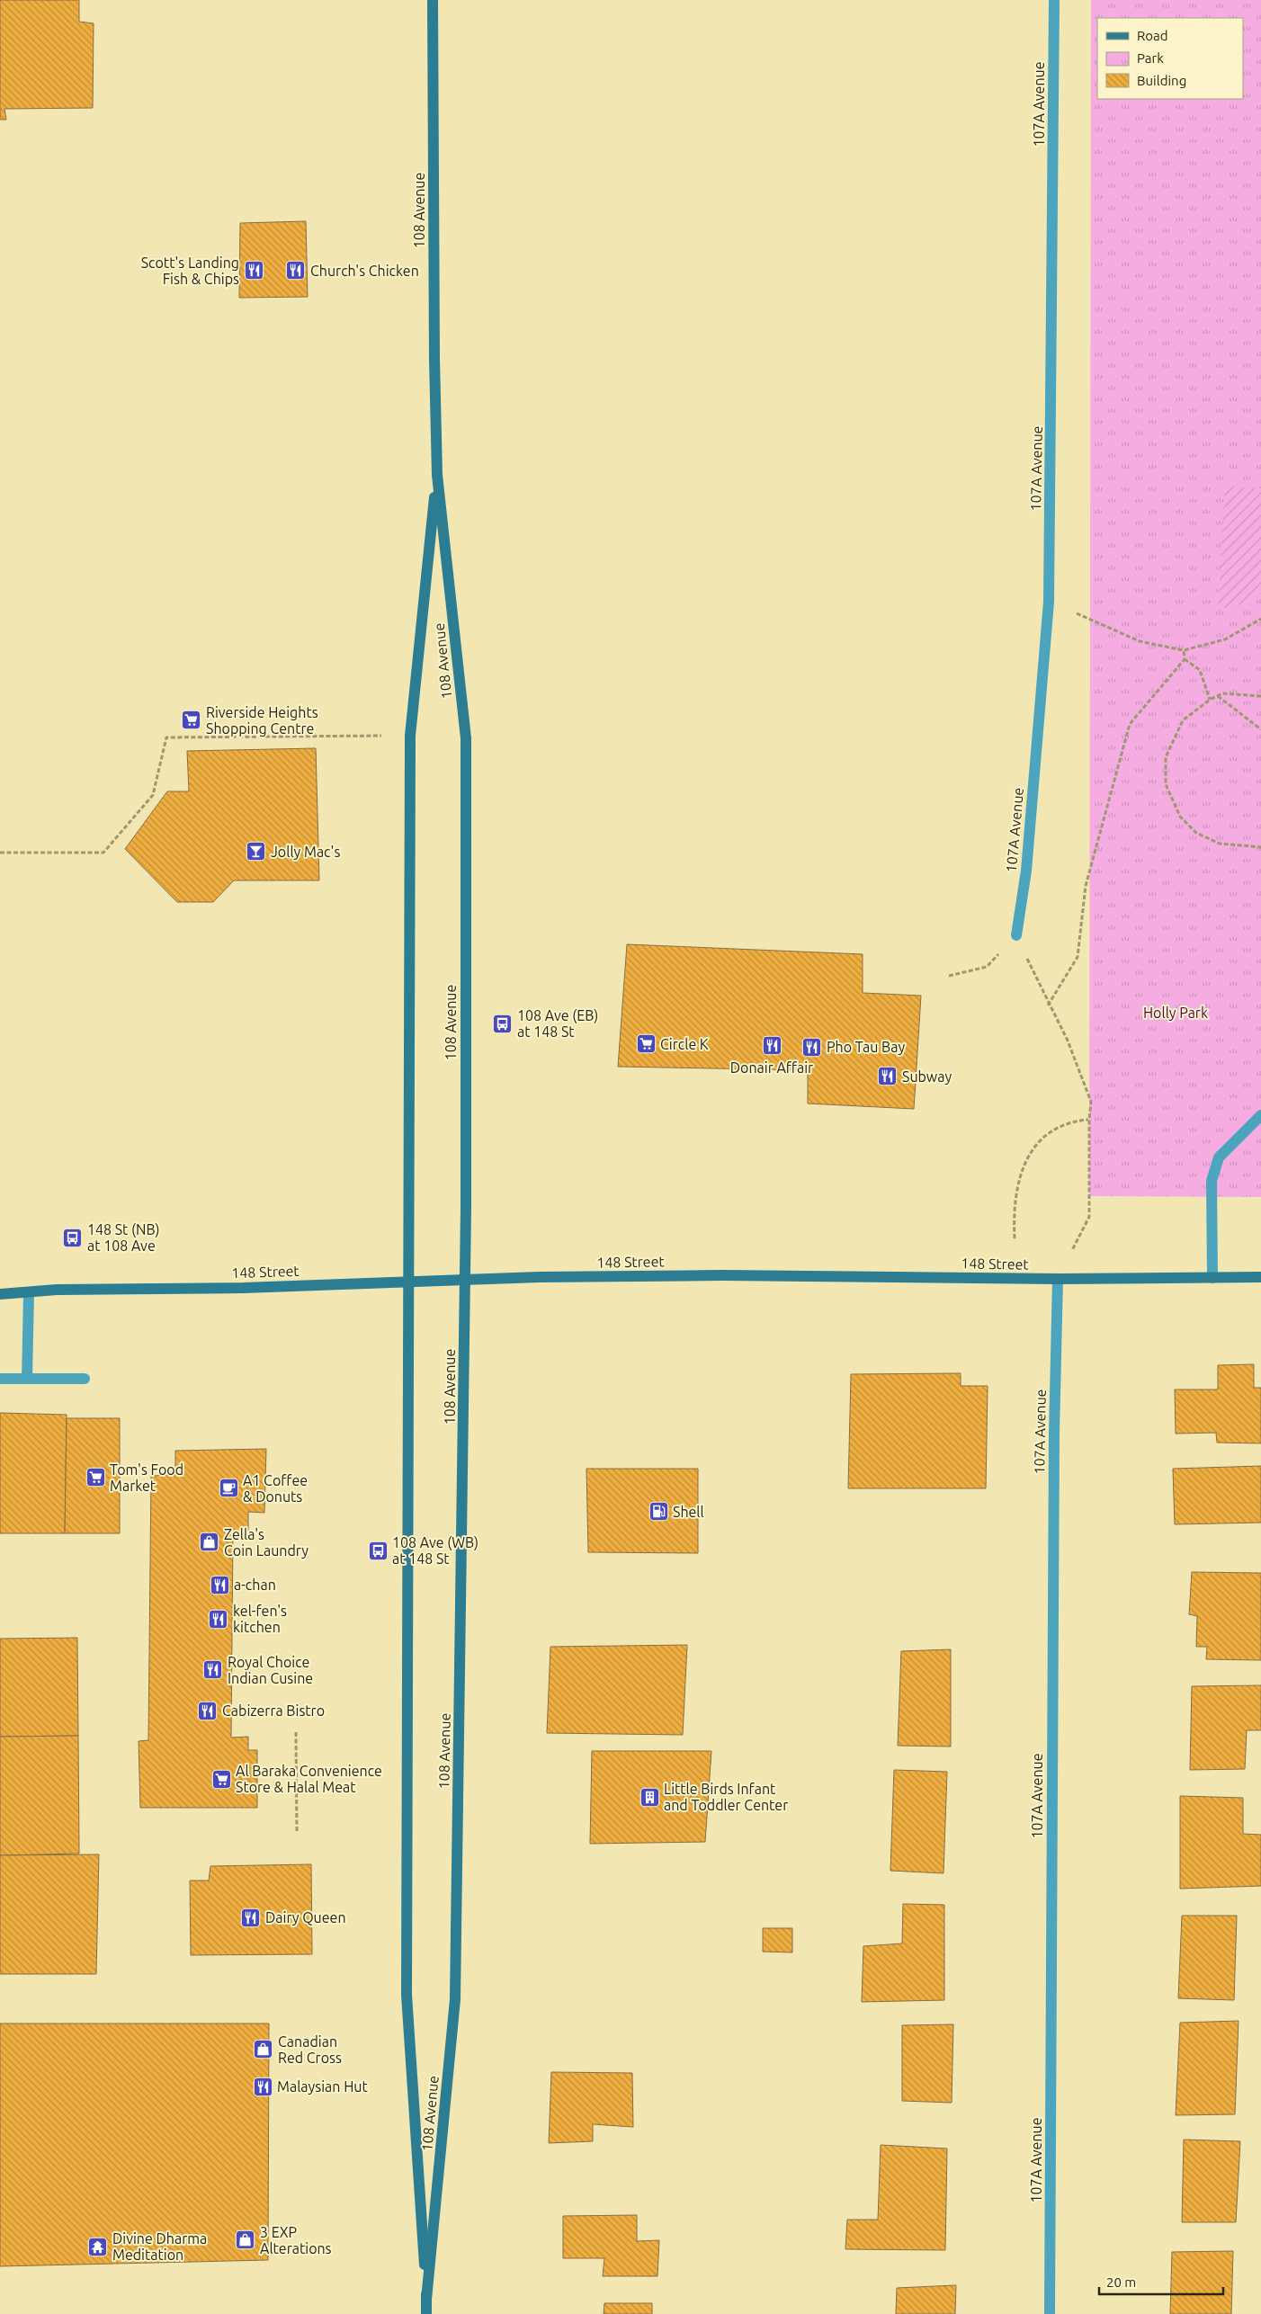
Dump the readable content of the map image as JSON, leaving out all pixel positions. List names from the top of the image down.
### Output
{
  "streets": {
    "main road": ["108 Avenue", "148 Street"],
    "street": ["107A Avenue"]
  },
  "crossings": [
    ["107A Avenue", "148 Street"],
    ["108 Avenue", "148 Street"]
  ],
  "parks": ["Holly Park"],
  "places": {
    "restaurant": [
      "Scott's Landing Fish & Chips",
      "Church's Chicken",
      "Donair Affair",
      "Pho Tau Bay",
      "Subway",
      "a-chan",
      "kel-fen's kitchen",
      "Royal Choice Indian Cusine",
      "Cabizerra Bistro",
      "Dairy Queen",
      "Malaysian Hut"
    ],
    "supermarket": [
      "Riverside Heights Shopping Centre",
      "Circle K",
      "Tom's Food Market",
      "Al Baraka Convenience Store & Halal Meat"
    ],
    "bar": ["Jolly Mac's"],
    "bus stop": ["108 Ave (EB) at 148 St", "148 St (NB) at 108 Ave", "108 Ave (WB) at 148 St"],
    "cafe": ["A1 Coffee & Donuts"],
    "fuel station": ["Shell"],
    "shop": ["Zella's Coin Laundry", "Canadian Red Cross", "3 EXP Alterations"],
    "building": ["Little Birds Infant and Toddler Center"],
    "temple": ["Divine Dharma Meditation"]
  },
  "legend": ["Road", "Park", "Building"],
  "scale_bar": "20 m"
}
